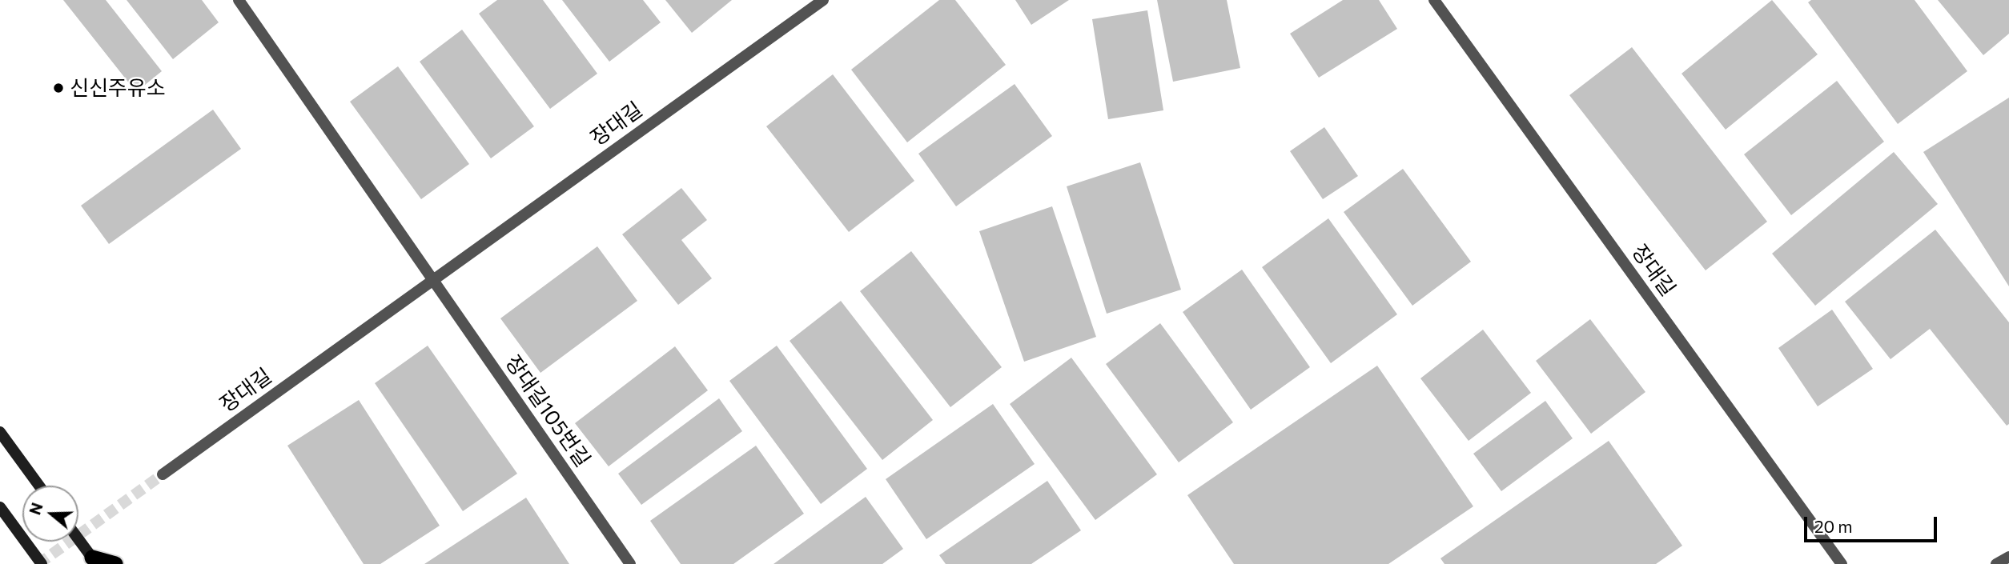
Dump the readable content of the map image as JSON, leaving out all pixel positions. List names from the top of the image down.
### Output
{
  "streets": {
    "street": ["장대길", "장대길105번길"]
  },
  "crossings": [
    ["장대길", "장대길105번길"]
  ],
  "places": ["신신주유소"],
  "scale_bar": "20 m",
  "north": "left"
}
